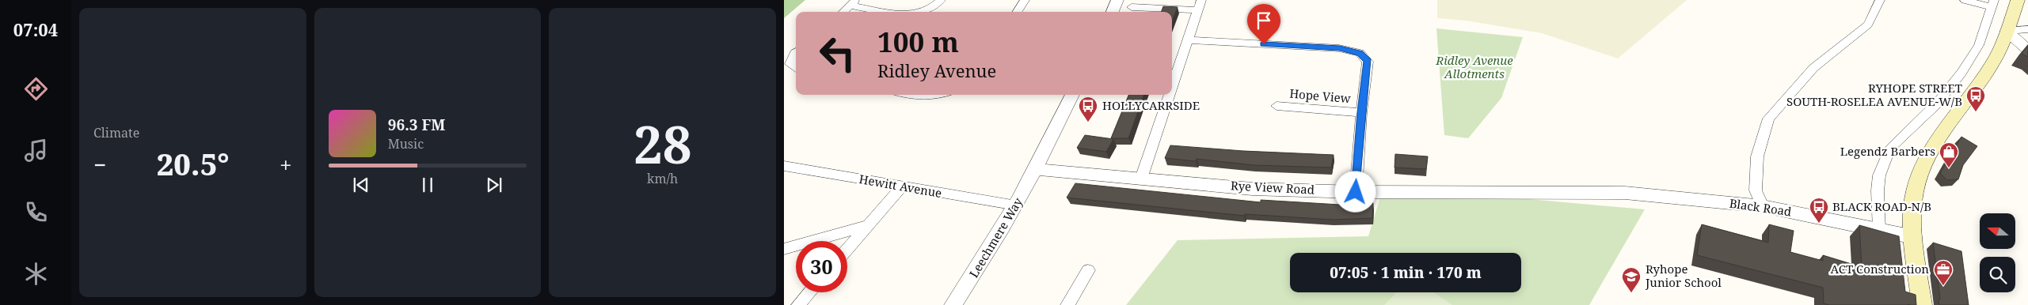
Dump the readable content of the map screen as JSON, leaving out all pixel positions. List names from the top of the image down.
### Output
{
  "streets": {
    "street": [
      "Hope View",
      "Hewitt Avenue",
      "Rye View Road",
      "Black Road",
      "Leechmere Way"
    ]
  },
  "crossings": [
    ["Hewitt Avenue", "Leechmere Way"],
    ["Rye View Road", "Black Road"],
    ["Rye View Road", "Leechmere Way"]
  ],
  "parks": ["Ridley Avenue Allotments"],
  "places": {
    "bus stop": ["RYHOPE STREET SOUTH-ROSELEA AVENUE-W/B", "HOLLYCARRSIDE", "BLACK ROAD-N/B"],
    "shop": ["Legendz Barbers"],
    "office": ["ACT Construction"],
    "school or university": ["Ryhope Junior School"]
  },
  "north": "left",
  "page": {
    "tabs": "07:04",
    "tile": [
      "Climate",
      ["28", "km/h"]
    ],
    "turn": ["100 m", "Ridley Avenue"],
    "song": ["96.3 FM", "Music"],
    "heat": ["−", "20.5°", "+"],
    "limit": "30",
    "trip": "07:05 · 1 min · 170 m"
  }
}
